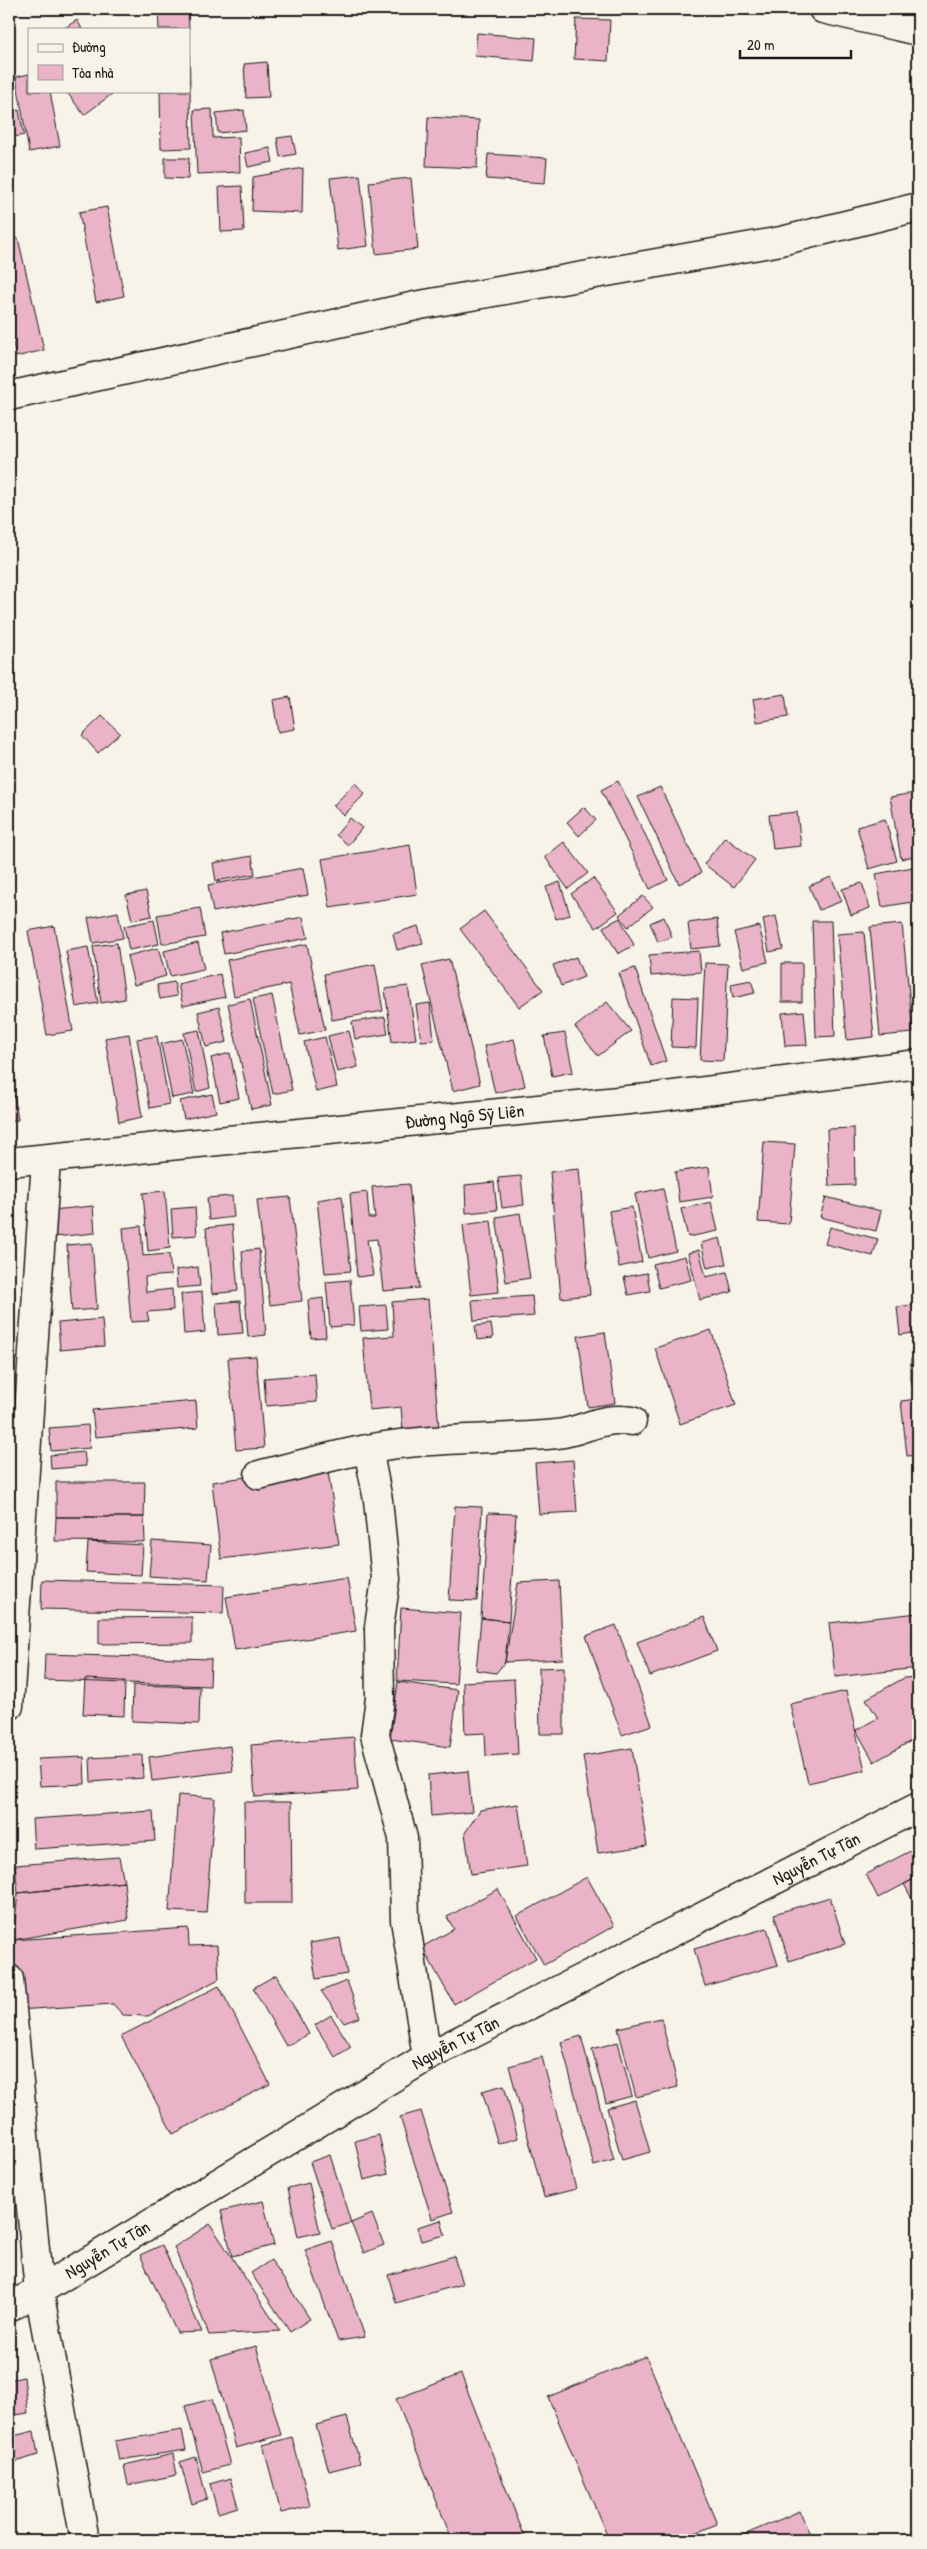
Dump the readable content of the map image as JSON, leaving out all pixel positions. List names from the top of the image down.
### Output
{
  "streets": {
    "street": ["Đường Ngô Sỹ Liên", "Nguyễn Tự Tân"]
  },
  "legend": ["Đường", "Tòa nhà"],
  "scale_bar": "20 m"
}
